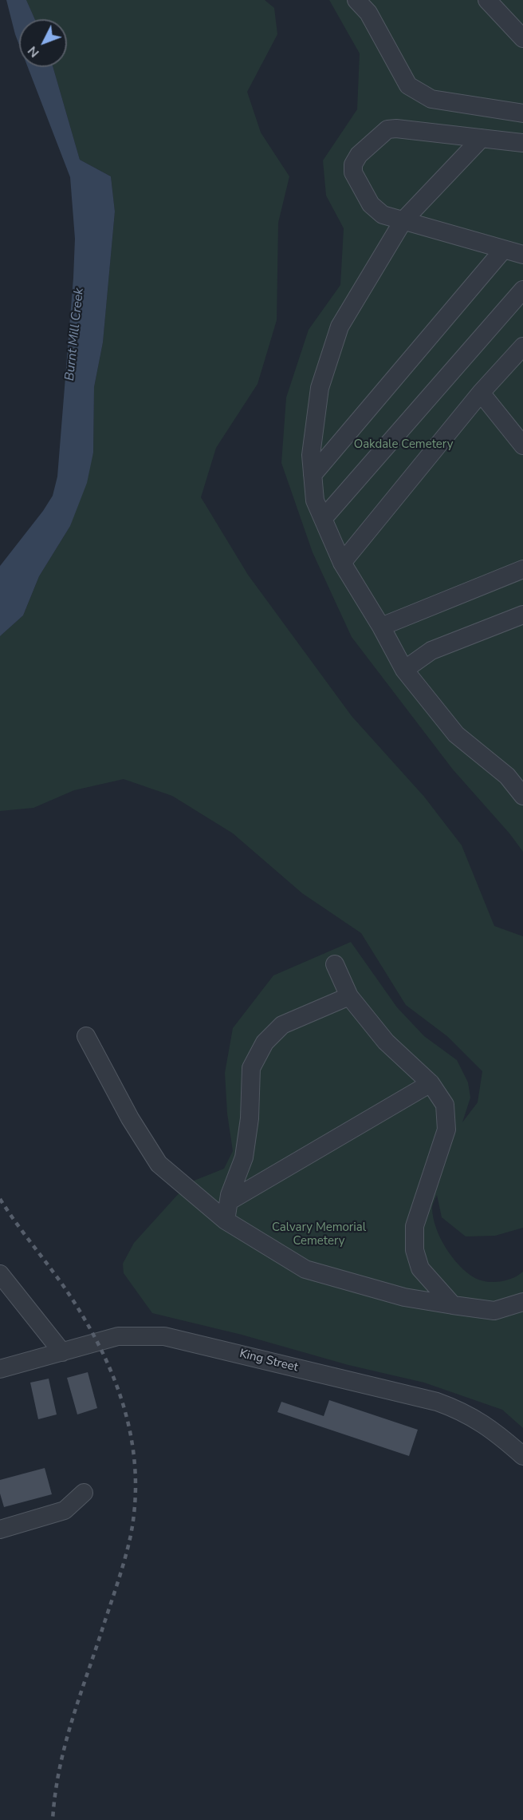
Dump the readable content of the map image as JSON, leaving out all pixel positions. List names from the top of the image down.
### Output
{
  "streets": {
    "street": ["King Street"]
  },
  "water": ["Burnt Mill Creek"],
  "parks": ["Oakdale Cemetery", "Calvary Memorial Cemetery"],
  "north": "bottom left"
}
